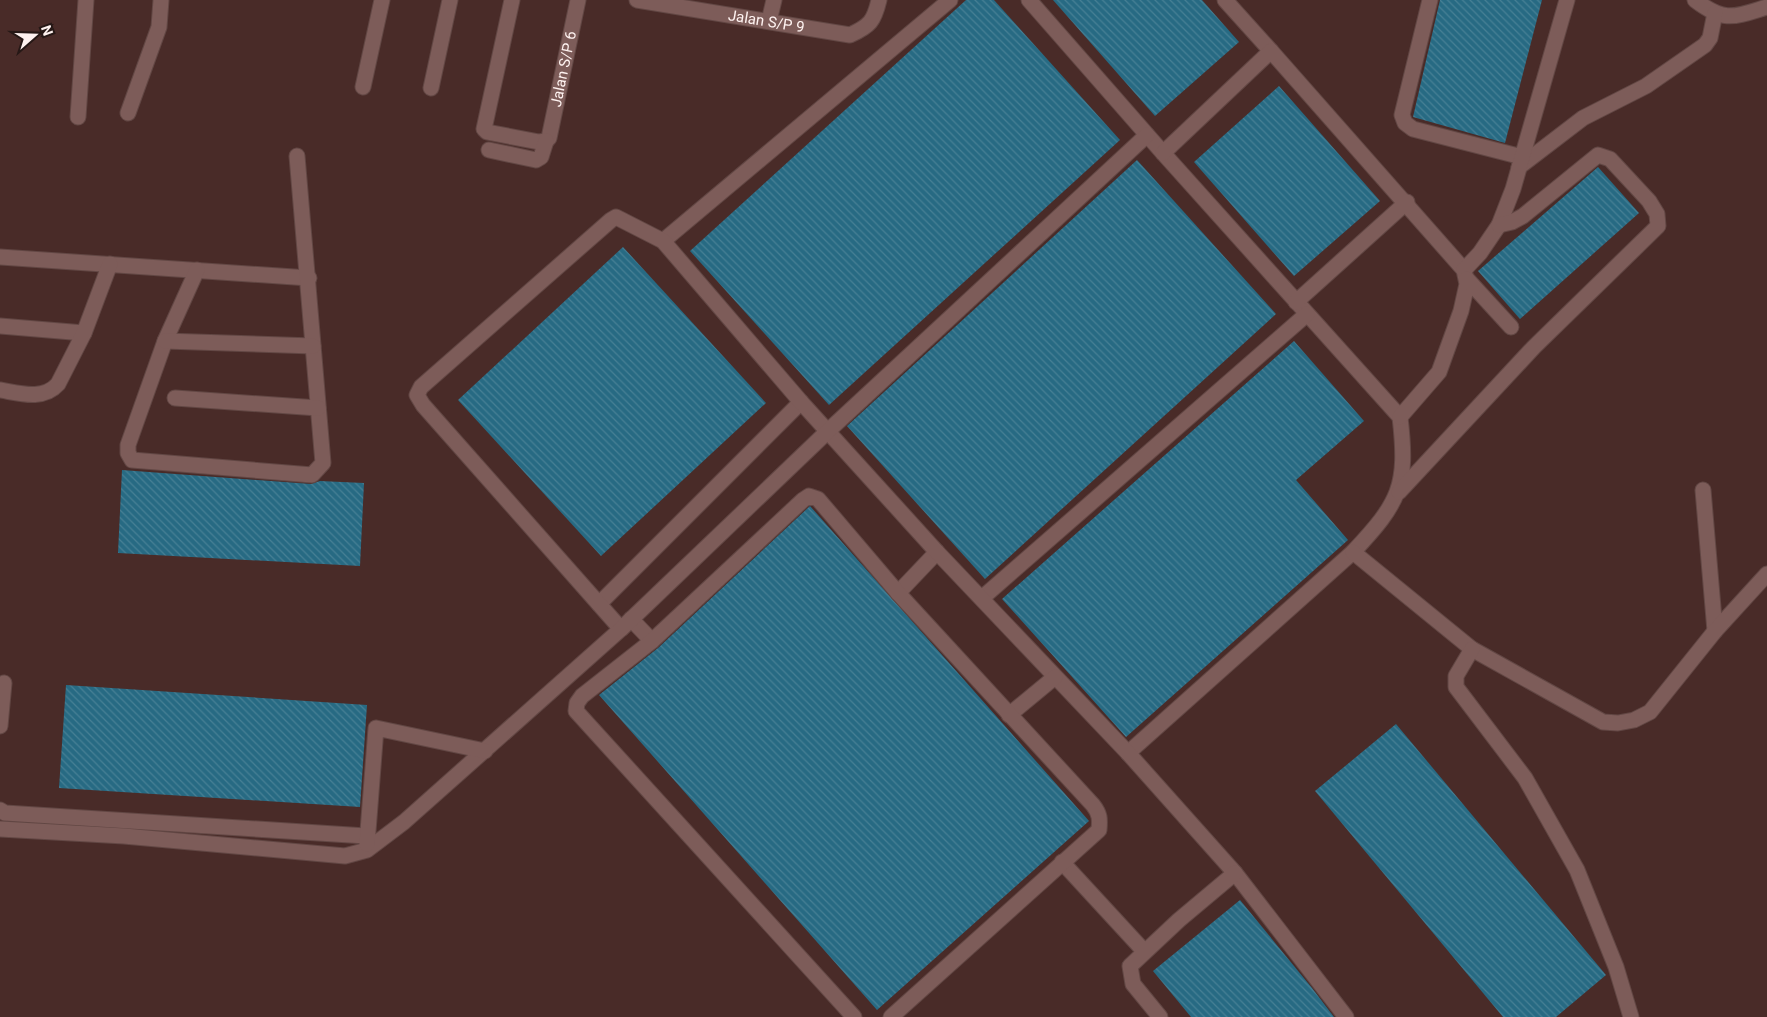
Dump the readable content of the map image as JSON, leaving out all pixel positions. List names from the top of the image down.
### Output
{
  "streets": {
    "street": ["Jalan S/P 9", "Jalan S/P 6"]
  },
  "north": "right"
}
